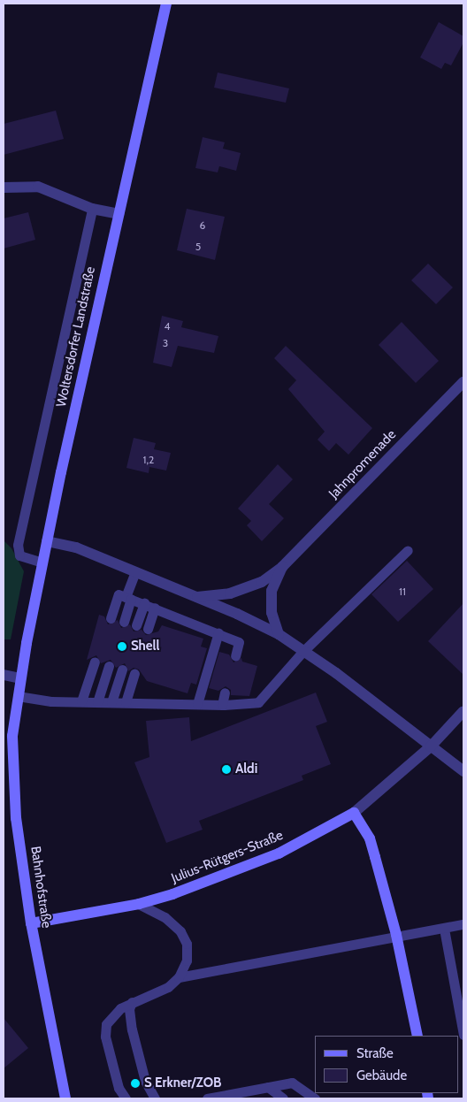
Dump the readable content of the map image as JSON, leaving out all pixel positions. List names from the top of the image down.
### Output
{
  "streets": {
    "main road": ["Woltersdorfer Landstraße", "Julius-Rütgers-Straße", "Bahnhofstraße"],
    "street": ["Jahnpromenade"]
  },
  "crossings": [
    ["Woltersdorfer Landstraße", "Bahnhofstraße"],
    ["Julius-Rütgers-Straße", "Bahnhofstraße"]
  ],
  "places": ["Shell", "Aldi", "S Erkner/ZOB"],
  "house_numbers": [
    "6",
    "5",
    "4",
    "3",
    "1,2",
    "11"
  ],
  "legend": ["Straße", "Gebäude"]
}
